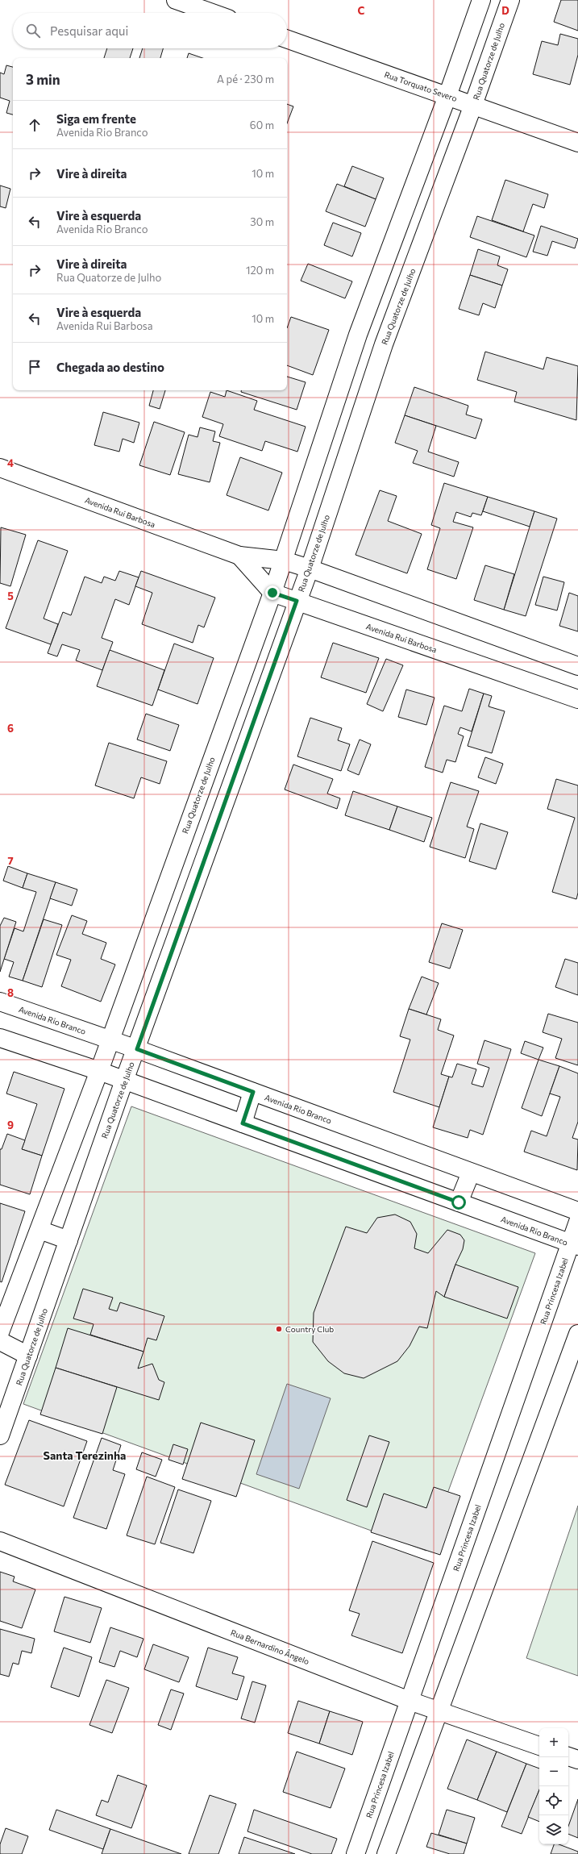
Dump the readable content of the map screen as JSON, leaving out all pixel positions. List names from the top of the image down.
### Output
{
  "streets": {
    "street": [
      "Rua Quatorze de Julho",
      "Rua Torquato Severo",
      "Avenida Rui Barbosa",
      "Avenida Rio Branco",
      "Rua Princesa Izabel",
      "Rua Bernardino Ângelo"
    ]
  },
  "crossings": [
    ["Rua Quatorze de Julho", "Rua Torquato Severo"],
    ["Rua Quatorze de Julho", "Avenida Rui Barbosa"],
    ["Rua Quatorze de Julho", "Avenida Rio Branco"],
    ["Avenida Rio Branco", "Rua Princesa Izabel"],
    ["Rua Princesa Izabel", "Rua Bernardino Ângelo"]
  ],
  "districts": ["Santa Terezinha"],
  "places": ["Country Club"],
  "page": {
    "search": "Pesquisar aqui",
    "heading": ["3 min", "A pé · 230 m"],
    "list": [
      ["Siga em frente", "Avenida Rio Branco", "60 m"],
      ["Vire à direita", "10 m"],
      ["Vire à esquerda", "Avenida Rio Branco", "30 m"],
      ["Vire à direita", "Rua Quatorze de Julho", "120 m"],
      ["Vire à esquerda", "Avenida Rui Barbosa", "10 m"],
      "Chegada ao destino"
    ],
    "map_buttons": ["+", "−"]
  },
  "grid": {
    "columns": ["C", "D"],
    "rows": [
      "4",
      "5",
      "6",
      "7",
      "8",
      "9"
    ]
  }
}
